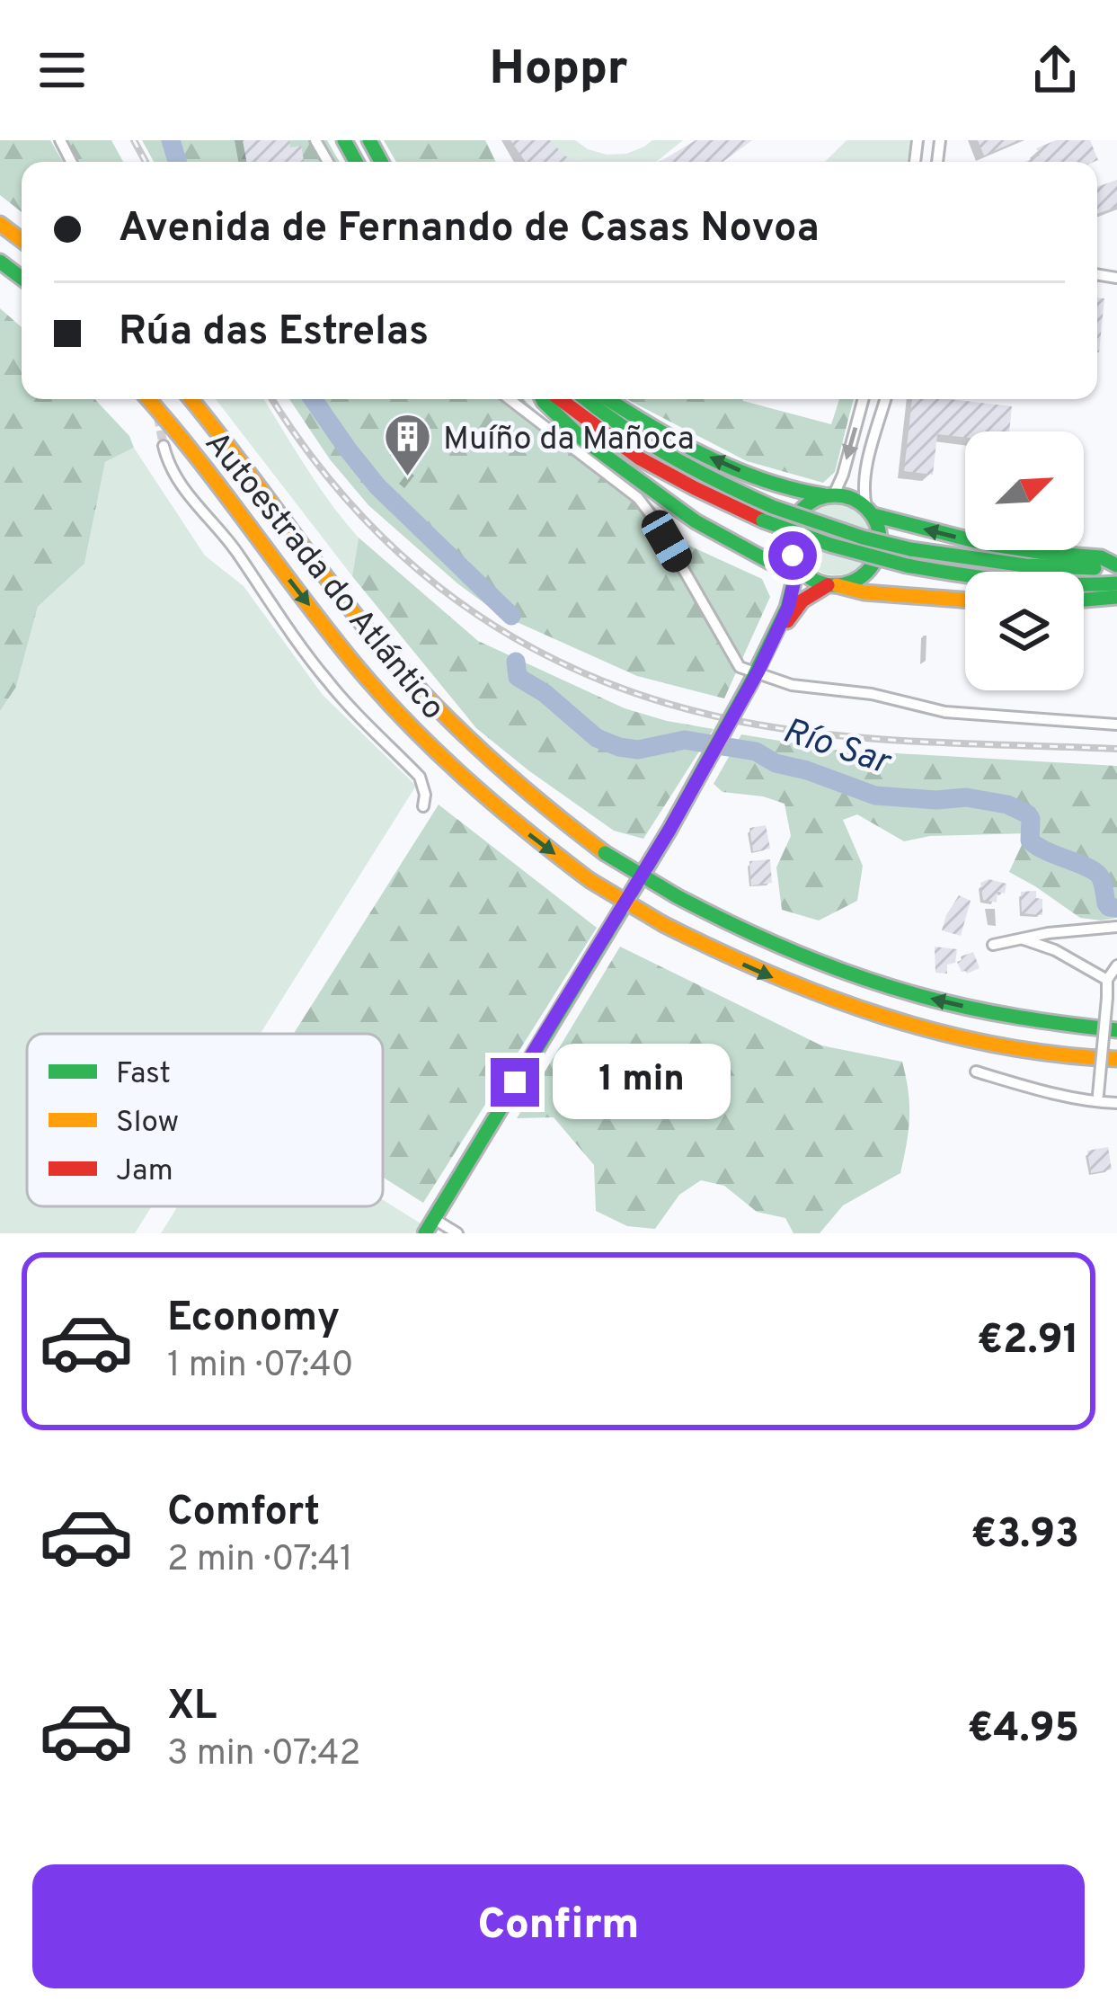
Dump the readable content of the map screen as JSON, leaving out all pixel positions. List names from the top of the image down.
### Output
{
  "streets": {
    "main road": ["Autoestrada do Atlántico"]
  },
  "water": ["Río Sar"],
  "places": {
    "building": ["Muíño da Mañoca"]
  },
  "legend": ["Fast", "Slow", "Jam"],
  "north": "top right",
  "page": {
    "header": "Hoppr",
    "banner": ["Avenida de Fernando de Casas Novoa", "Rúa das Estrelas"],
    "bubble": "1 min",
    "list": [
      {
        "name": "Economy",
        "note": "1 min · 07:40",
        "value": "€2.91"
      },
      {
        "name": "Comfort",
        "note": "2 min · 07:41",
        "value": "€3.93"
      },
      {
        "name": "XL",
        "note": "3 min · 07:42",
        "value": "€4.95"
      }
    ],
    "buttons": "Confirm"
  }
}
